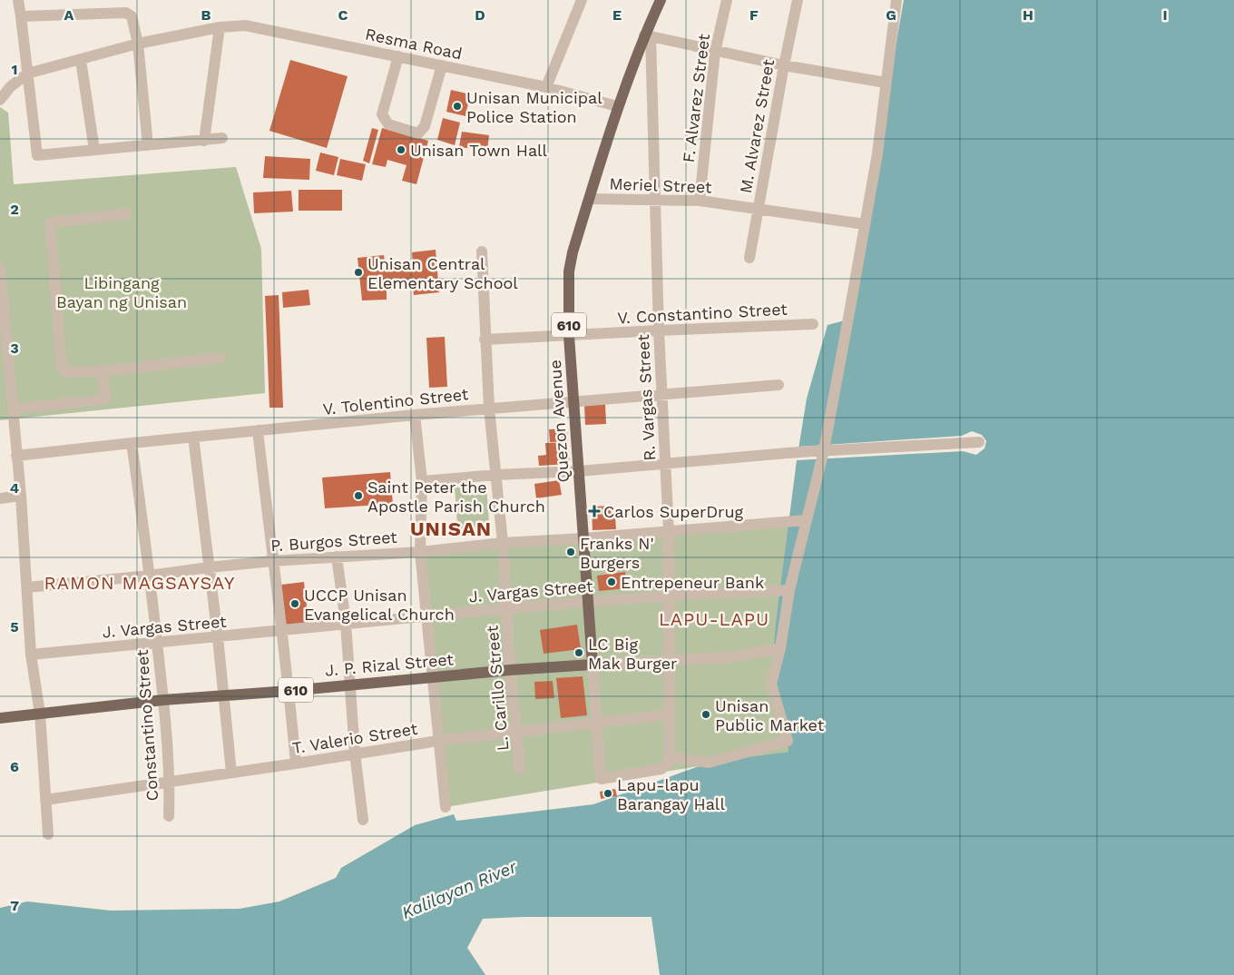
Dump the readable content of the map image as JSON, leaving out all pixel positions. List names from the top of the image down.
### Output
{
  "streets": {
    "main road": ["610", "Quezon Avenue", "J. P. Rizal Street"],
    "street": [
      "Resma Road",
      "F. Alvarez Street",
      "M. Alvarez Street",
      "Meriel Street",
      "V. Constantino Street",
      "R. Vargas Street",
      "V. Tolentino Street",
      "P. Burgos Street",
      "J. Vargas Street",
      "L. Carillo Street",
      "Constantino Street",
      "T. Valerio Street"
    ]
  },
  "crossings": [
    ["Resma Road", "Quezon Avenue"],
    ["F. Alvarez Street", "Meriel Street"],
    ["M. Alvarez Street", "Meriel Street"],
    ["Meriel Street", "R. Vargas Street"],
    ["Meriel Street", "Quezon Avenue"],
    ["V. Constantino Street", "R. Vargas Street"],
    ["V. Constantino Street", "Quezon Avenue"],
    ["V. Constantino Street", "L. Carillo Street"],
    ["R. Vargas Street", "V. Tolentino Street"],
    ["R. Vargas Street", "Quezon Avenue"],
    ["R. Vargas Street", "P. Burgos Street"],
    ["R. Vargas Street", "J. Vargas Street"],
    ["R. Vargas Street", "T. Valerio Street"],
    ["V. Tolentino Street", "Quezon Avenue"],
    ["V. Tolentino Street", "L. Carillo Street"],
    ["V. Tolentino Street", "Constantino Street"],
    ["Quezon Avenue", "P. Burgos Street"],
    ["Quezon Avenue", "J. Vargas Street"],
    ["Quezon Avenue", "J. P. Rizal Street"],
    ["P. Burgos Street", "L. Carillo Street"],
    ["P. Burgos Street", "Constantino Street"],
    ["J. Vargas Street", "L. Carillo Street"],
    ["J. Vargas Street", "Constantino Street"],
    ["J. P. Rizal Street", "L. Carillo Street"],
    ["J. P. Rizal Street", "Constantino Street"],
    ["L. Carillo Street", "T. Valerio Street"],
    ["Constantino Street", "T. Valerio Street"]
  ],
  "districts": ["UNISAN", "RAMON MAGSAYSAY", "LAPU-LAPU"],
  "water": ["Kalilayan River"],
  "parks": ["Libingang Bayan ng Unisan"],
  "places": {
    "other": [
      "Unisan Municipal Police Station",
      "Unisan Town Hall",
      "Unisan Central Elementary School",
      "Saint Peter the Apostle Parish Church",
      "Franks N' Burgers",
      "Entrepeneur Bank",
      "UCCP Unisan Evangelical Church",
      "LC Big Mak Burger",
      "Unisan Public Market",
      "Lapu-lapu Barangay Hall"
    ],
    "health": ["Carlos SuperDrug"]
  },
  "grid": {
    "columns": [
      "A",
      "B",
      "C",
      "D",
      "E",
      "F",
      "G",
      "H",
      "I"
    ],
    "rows": [
      "1",
      "2",
      "3",
      "4",
      "5",
      "6",
      "7"
    ]
  }
}
